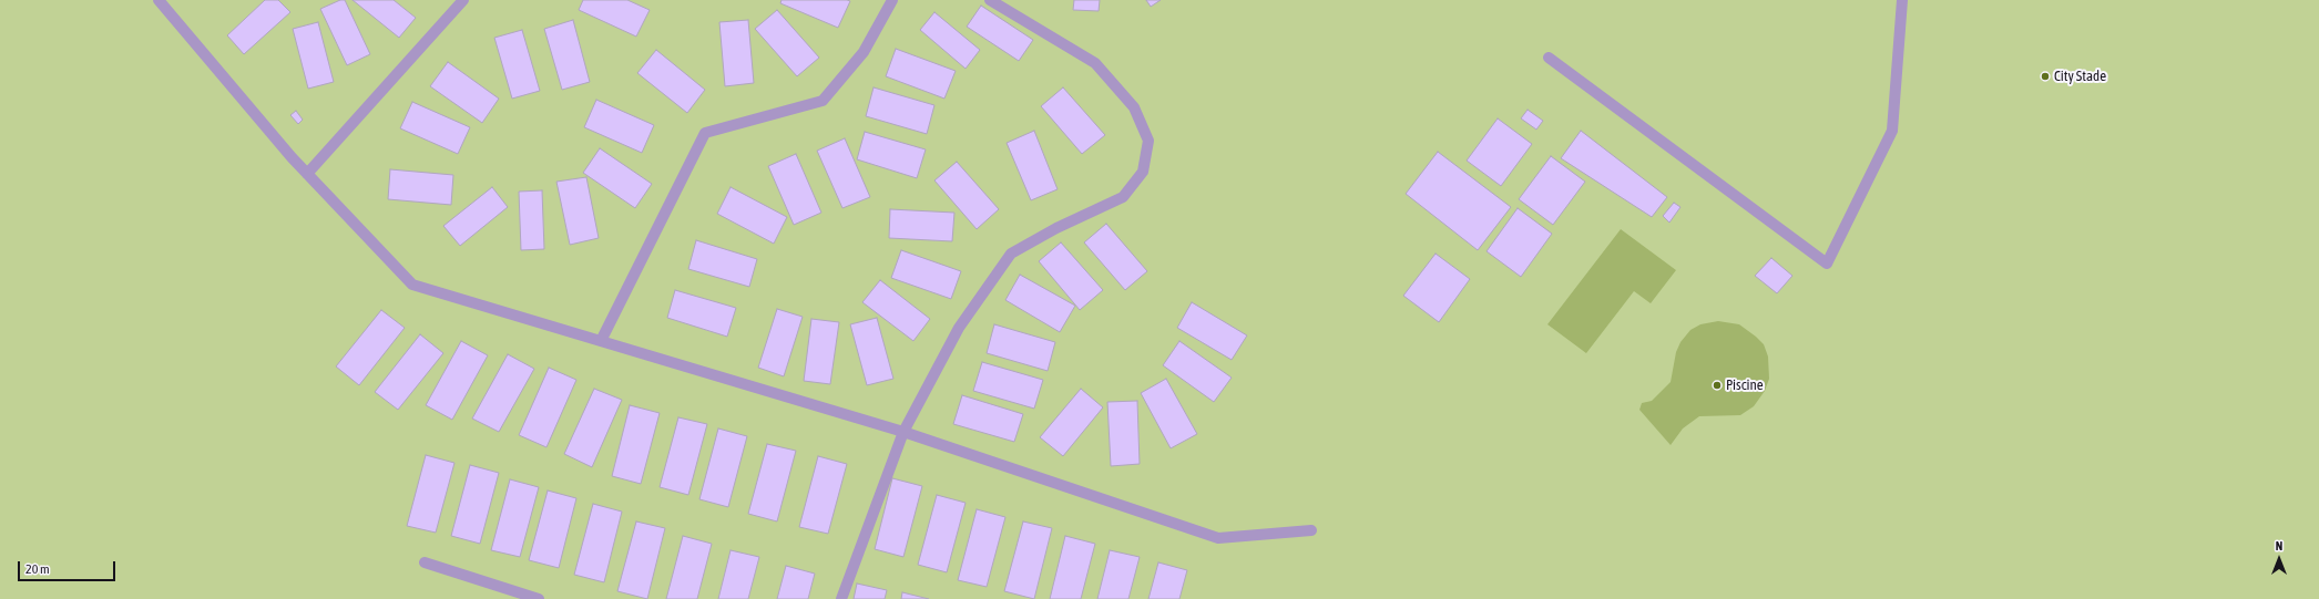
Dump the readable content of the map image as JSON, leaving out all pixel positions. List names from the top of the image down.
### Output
{
  "places": ["City Stade", "Piscine"],
  "scale_bar": "20 m",
  "north": "top"
}
